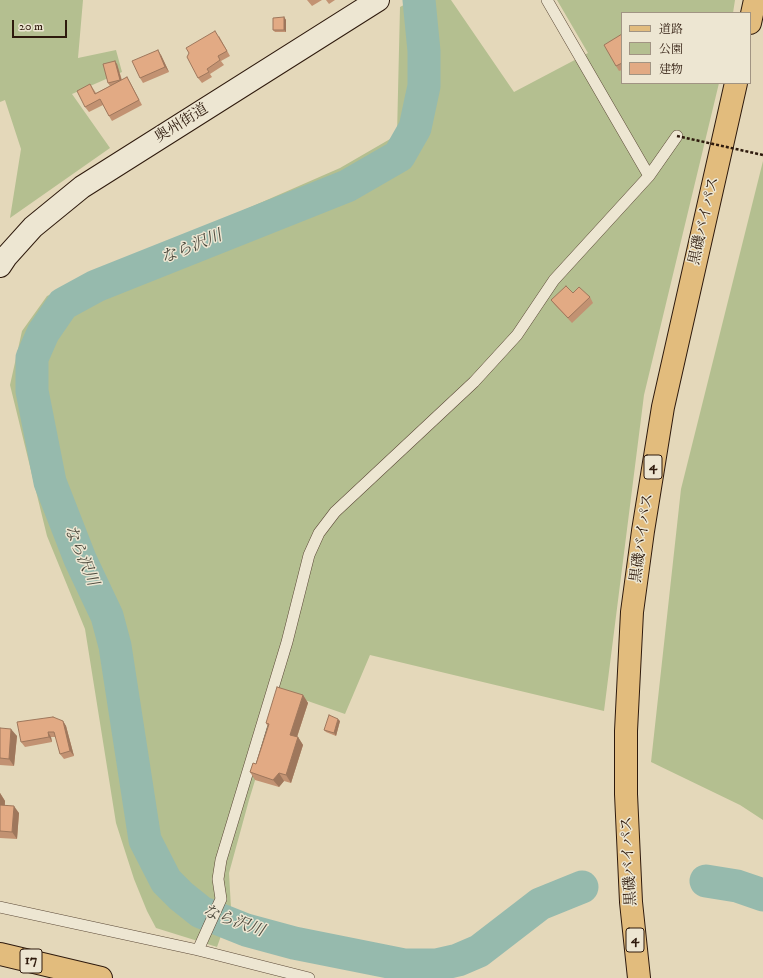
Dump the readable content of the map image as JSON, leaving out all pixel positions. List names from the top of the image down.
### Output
{
  "streets": {
    "main road": [
      "奥州街道",
      "黒磯バイパス",
      "4",
      "17"
    ]
  },
  "water": ["なら沢川"],
  "legend": ["道路", "公園", "建物"],
  "scale_bar": "20 m"
}
